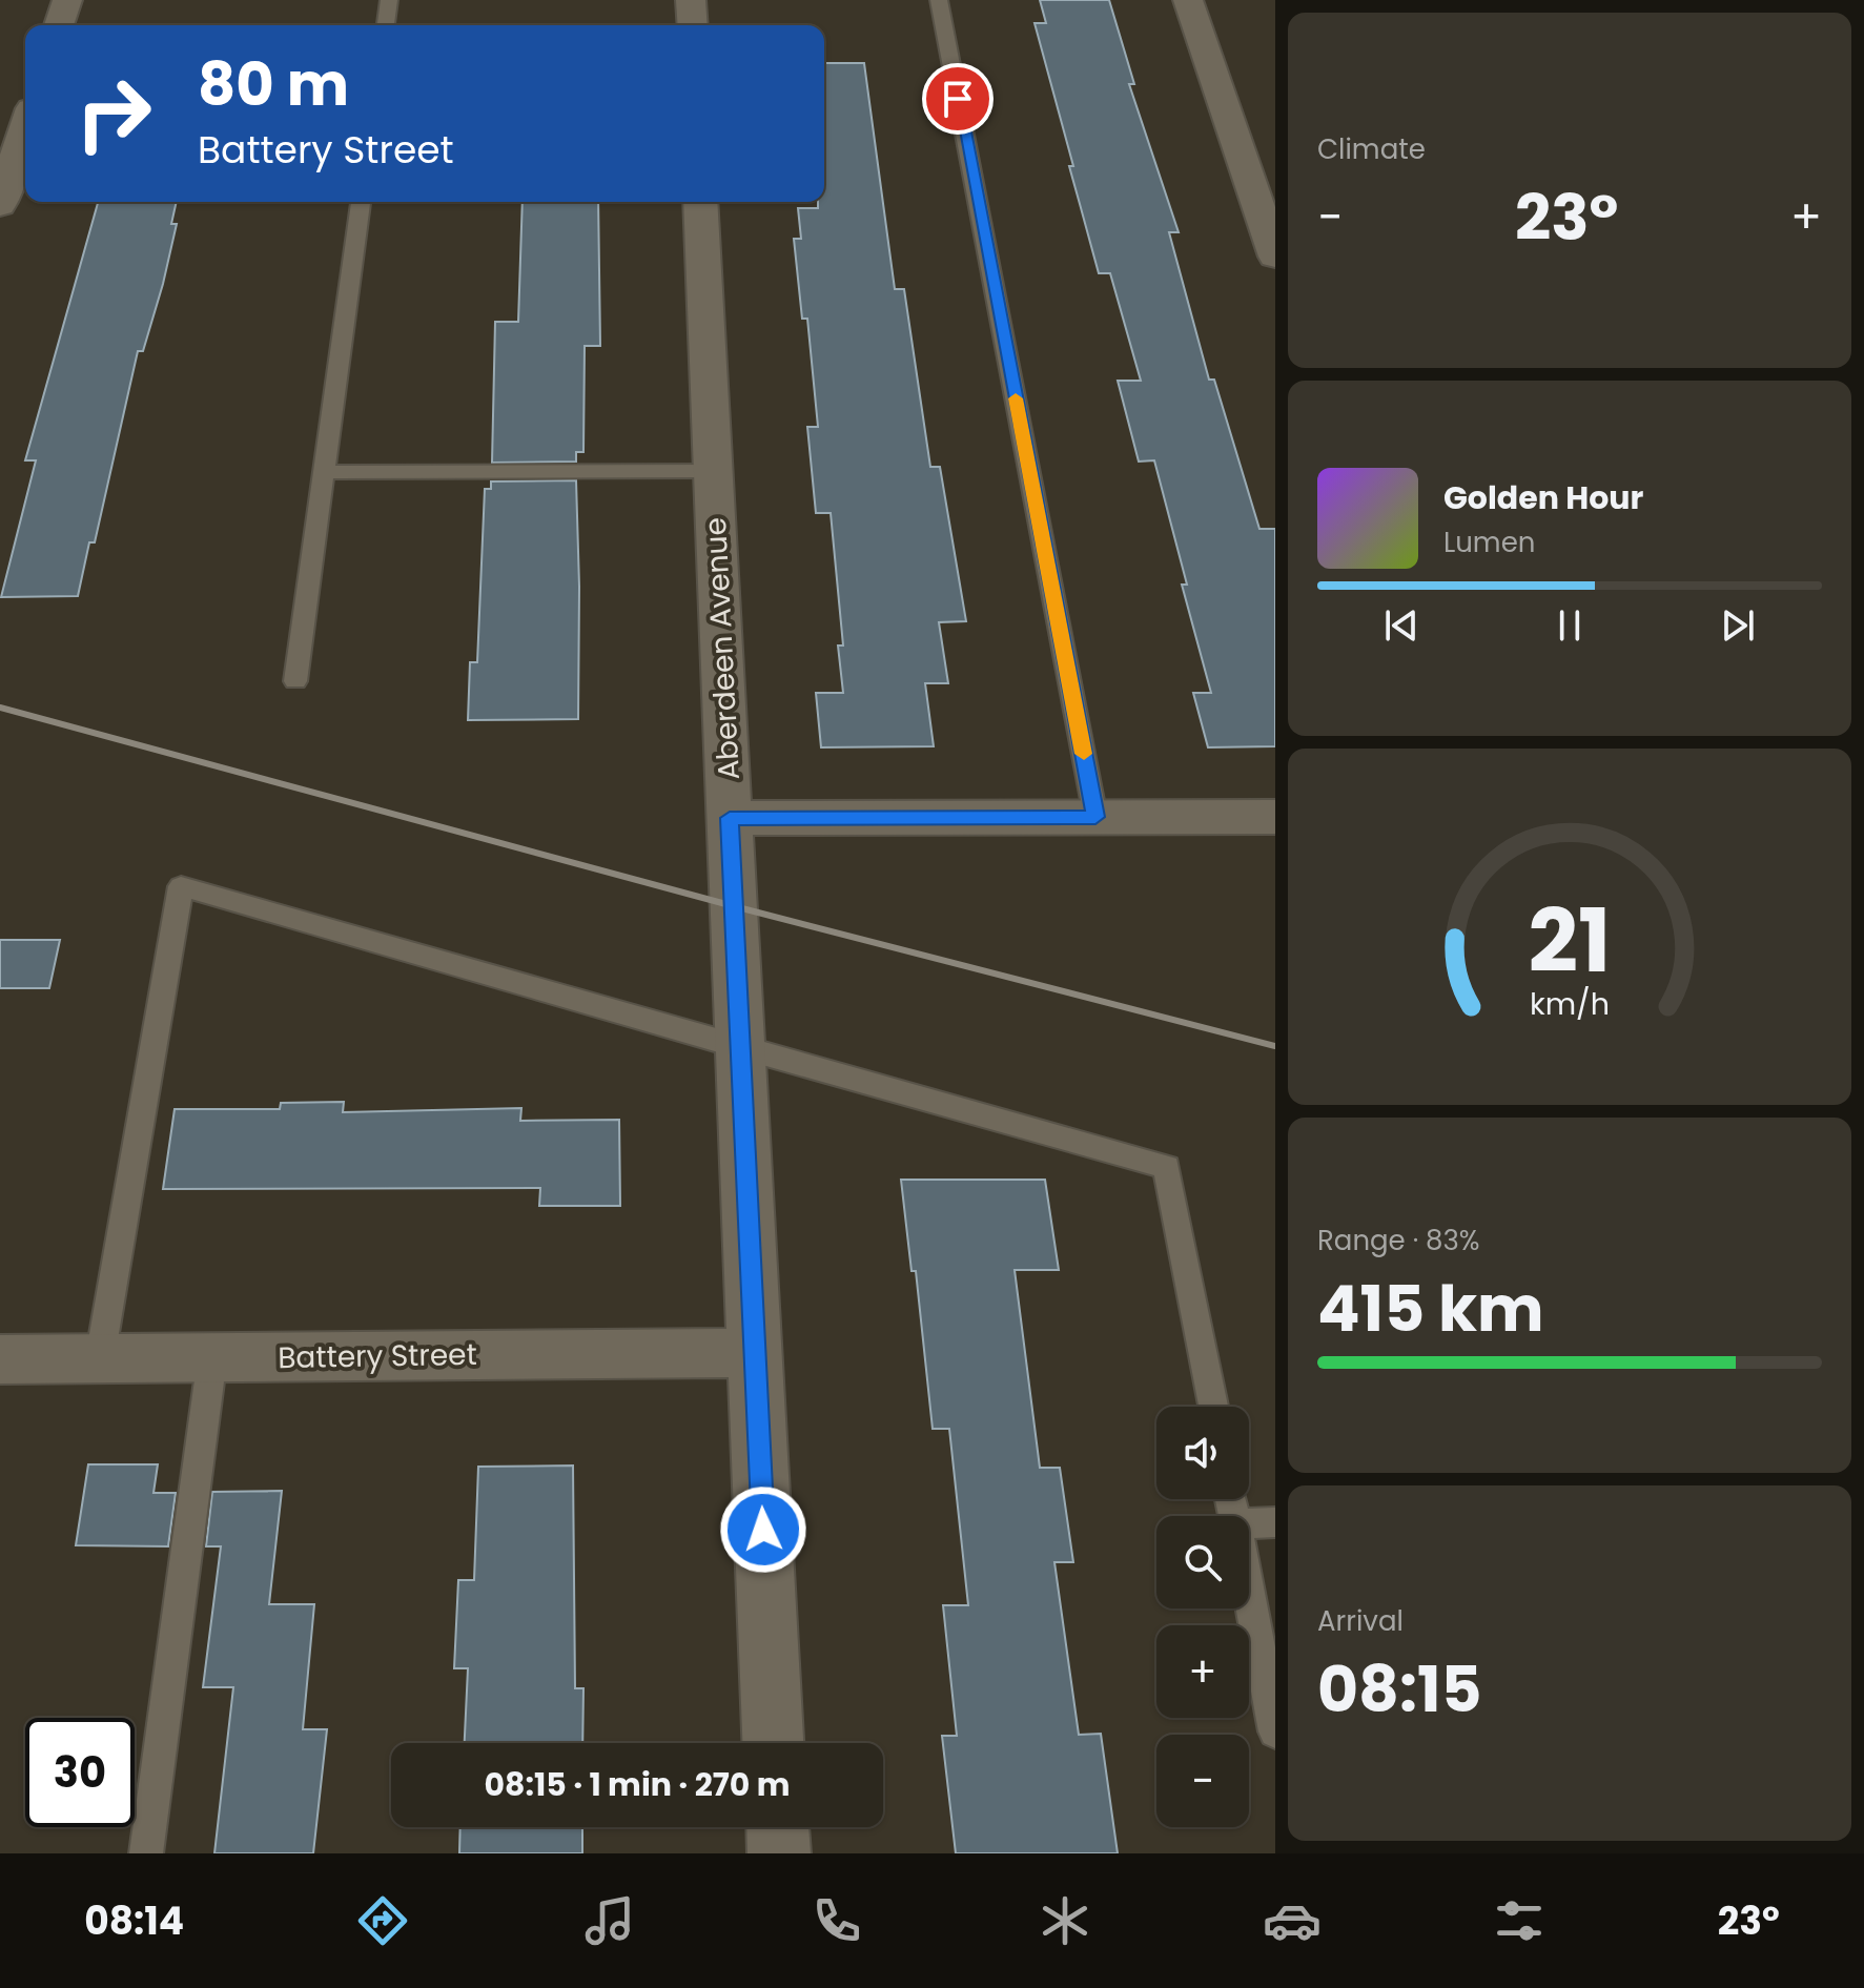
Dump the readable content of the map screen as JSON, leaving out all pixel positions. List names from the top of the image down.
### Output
{
  "streets": {
    "street": ["Aberdeen Avenue", "Battery Street"]
  },
  "crossings": [
    ["Aberdeen Avenue", "Battery Street"]
  ],
  "page": {
    "tile": [
      "Climate",
      ["Range · 83%", "415 km"],
      ["Arrival", "08:15"]
    ],
    "turn": ["80 m", "Battery Street"],
    "heat": ["−", "23°", "+"],
    "song": ["Golden Hour", "Lumen"],
    "map_buttons": ["+", "−"],
    "limit": "30",
    "trip": "08:15 · 1 min · 270 m",
    "tabs": ["08:14", "23°"],
    "gauge": ["21", "km/h"]
  }
}
